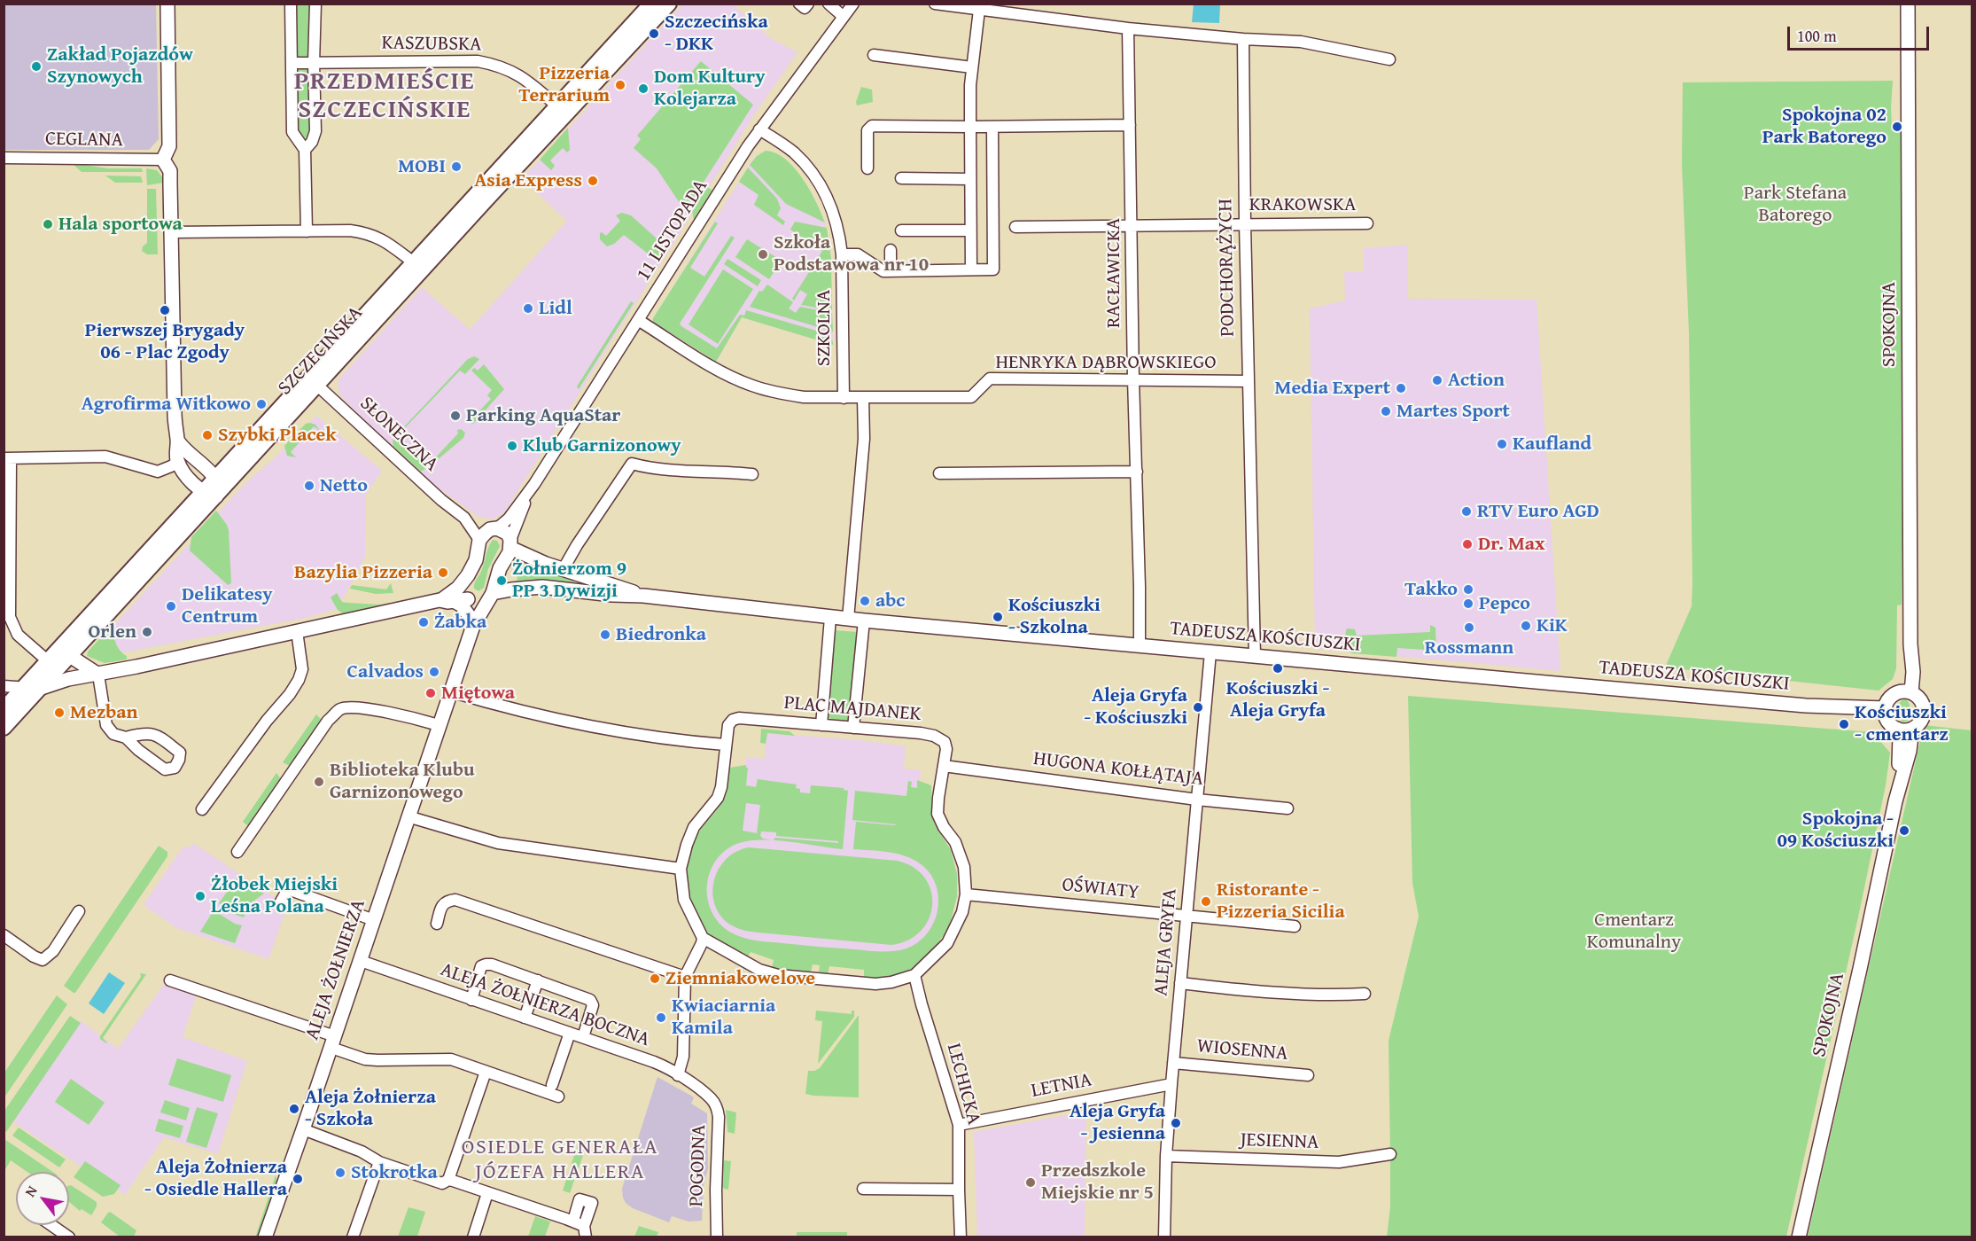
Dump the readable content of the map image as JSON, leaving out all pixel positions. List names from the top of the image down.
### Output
{
  "streets": {
    "main road": ["SZCZECIŃSKA"],
    "street": [
      "KASZUBSKA",
      "CEGLANA",
      "KRAKOWSKA",
      "11 LISTOPADA",
      "PODCHORĄŻYCH",
      "RACŁAWICKA",
      "SPOKOJNA",
      "SZKOLNA",
      "HENRYKA DĄBROWSKIEGO",
      "SŁONECZNA",
      "TADEUSZA KOŚCIUSZKI",
      "PLAC MAJDANEK",
      "HUGONA KOŁŁĄTAJA",
      "OŚWIATY",
      "ALEJA GRYFA",
      "ALEJA ŻOŁNIERZA",
      "ALEJA ŻOŁNIERZA BOCZNA",
      "WIOSENNA",
      "LECHICKA",
      "LETNIA",
      "JESIENNA",
      "POGODNA"
    ]
  },
  "crossings": [
    ["KASZUBSKA", "SZCZECIŃSKA"],
    ["KRAKOWSKA", "PODCHORĄŻYCH"],
    ["KRAKOWSKA", "RACŁAWICKA"],
    ["11 LISTOPADA", "SZKOLNA"],
    ["11 LISTOPADA", "HENRYKA DĄBROWSKIEGO"],
    ["11 LISTOPADA", "SŁONECZNA"],
    ["11 LISTOPADA", "TADEUSZA KOŚCIUSZKI"],
    ["11 LISTOPADA", "ALEJA ŻOŁNIERZA"],
    ["PODCHORĄŻYCH", "HENRYKA DĄBROWSKIEGO"],
    ["PODCHORĄŻYCH", "TADEUSZA KOŚCIUSZKI"],
    ["RACŁAWICKA", "HENRYKA DĄBROWSKIEGO"],
    ["RACŁAWICKA", "TADEUSZA KOŚCIUSZKI"],
    ["SPOKOJNA", "TADEUSZA KOŚCIUSZKI"],
    ["SZKOLNA", "HENRYKA DĄBROWSKIEGO"],
    ["SZCZECIŃSKA", "SŁONECZNA"],
    ["SŁONECZNA", "TADEUSZA KOŚCIUSZKI"],
    ["TADEUSZA KOŚCIUSZKI", "ALEJA GRYFA"],
    ["TADEUSZA KOŚCIUSZKI", "ALEJA ŻOŁNIERZA"],
    ["PLAC MAJDANEK", "HUGONA KOŁŁĄTAJA"],
    ["PLAC MAJDANEK", "OŚWIATY"],
    ["PLAC MAJDANEK", "LECHICKA"],
    ["HUGONA KOŁŁĄTAJA", "ALEJA GRYFA"],
    ["OŚWIATY", "ALEJA GRYFA"],
    ["ALEJA GRYFA", "WIOSENNA"],
    ["ALEJA GRYFA", "LETNIA"],
    ["ALEJA GRYFA", "JESIENNA"],
    ["ALEJA ŻOŁNIERZA", "ALEJA ŻOŁNIERZA BOCZNA"],
    ["ALEJA ŻOŁNIERZA BOCZNA", "POGODNA"],
    ["LECHICKA", "LETNIA"]
  ],
  "districts": ["PRZEDMIEŚCIE SZCZECIŃSKIE", "OSIEDLE GENERAŁA JÓZEFA HALLERA"],
  "parks": ["Park Stefana Batorego", "Cmentarz Komunalny"],
  "places": [
    "Szczecińska - DKK",
    "Zakład Pojazdów Szynowych",
    "Pizzeria Terrarium",
    "Dom Kultury Kolejarza",
    "Spokojna 02 Park Batorego",
    "MOBI",
    "Asia Express",
    "Hala sportowa",
    "Szkoła Podstawowa nr 10",
    "Lidl",
    "Pierwszej Brygady 06 - Plac Zgody",
    "Action",
    "Media Expert",
    "Agrofirma Witkowo",
    "Martes Sport",
    "Parking AquaStar",
    "Szybki Placek",
    "Kaufland",
    "Klub Garnizonowy",
    "Netto",
    "RTV Euro AGD",
    "Dr. Max",
    "Bazylia Pizzeria",
    "Żołnierzom 9 PP 3 Dywizji",
    "Takko",
    "abc",
    "Pepco",
    "Delikatesy Centrum",
    "Kościuszki - Szkolna",
    "Żabka",
    "KiK",
    "Rossmann",
    "Orlen",
    "Biedronka",
    "Kościuszki - Aleja Gryfa",
    "Calvados",
    "Miętowa",
    "Aleja Gryfa - Kościuszki",
    "Mezban",
    "Kościuszki - cmentarz",
    "Biblioteka Klubu Garnizonowego",
    "Spokojna - 09 Kościuszki",
    "Żłobek Miejski Leśna Polana",
    "Ristorante - Pizzeria Sicilia",
    "Ziemniakowelove",
    "Kwiaciarnia Kamila",
    "Aleja Żołnierza - Szkoła",
    "Aleja Gryfa - Jesienna",
    "Stokrotka",
    "Aleja Żołnierza - Osiedle Hallera",
    "Przedszkole Miejskie nr 5"
  ],
  "scale_bar": "100 m",
  "north": "top left"
}
